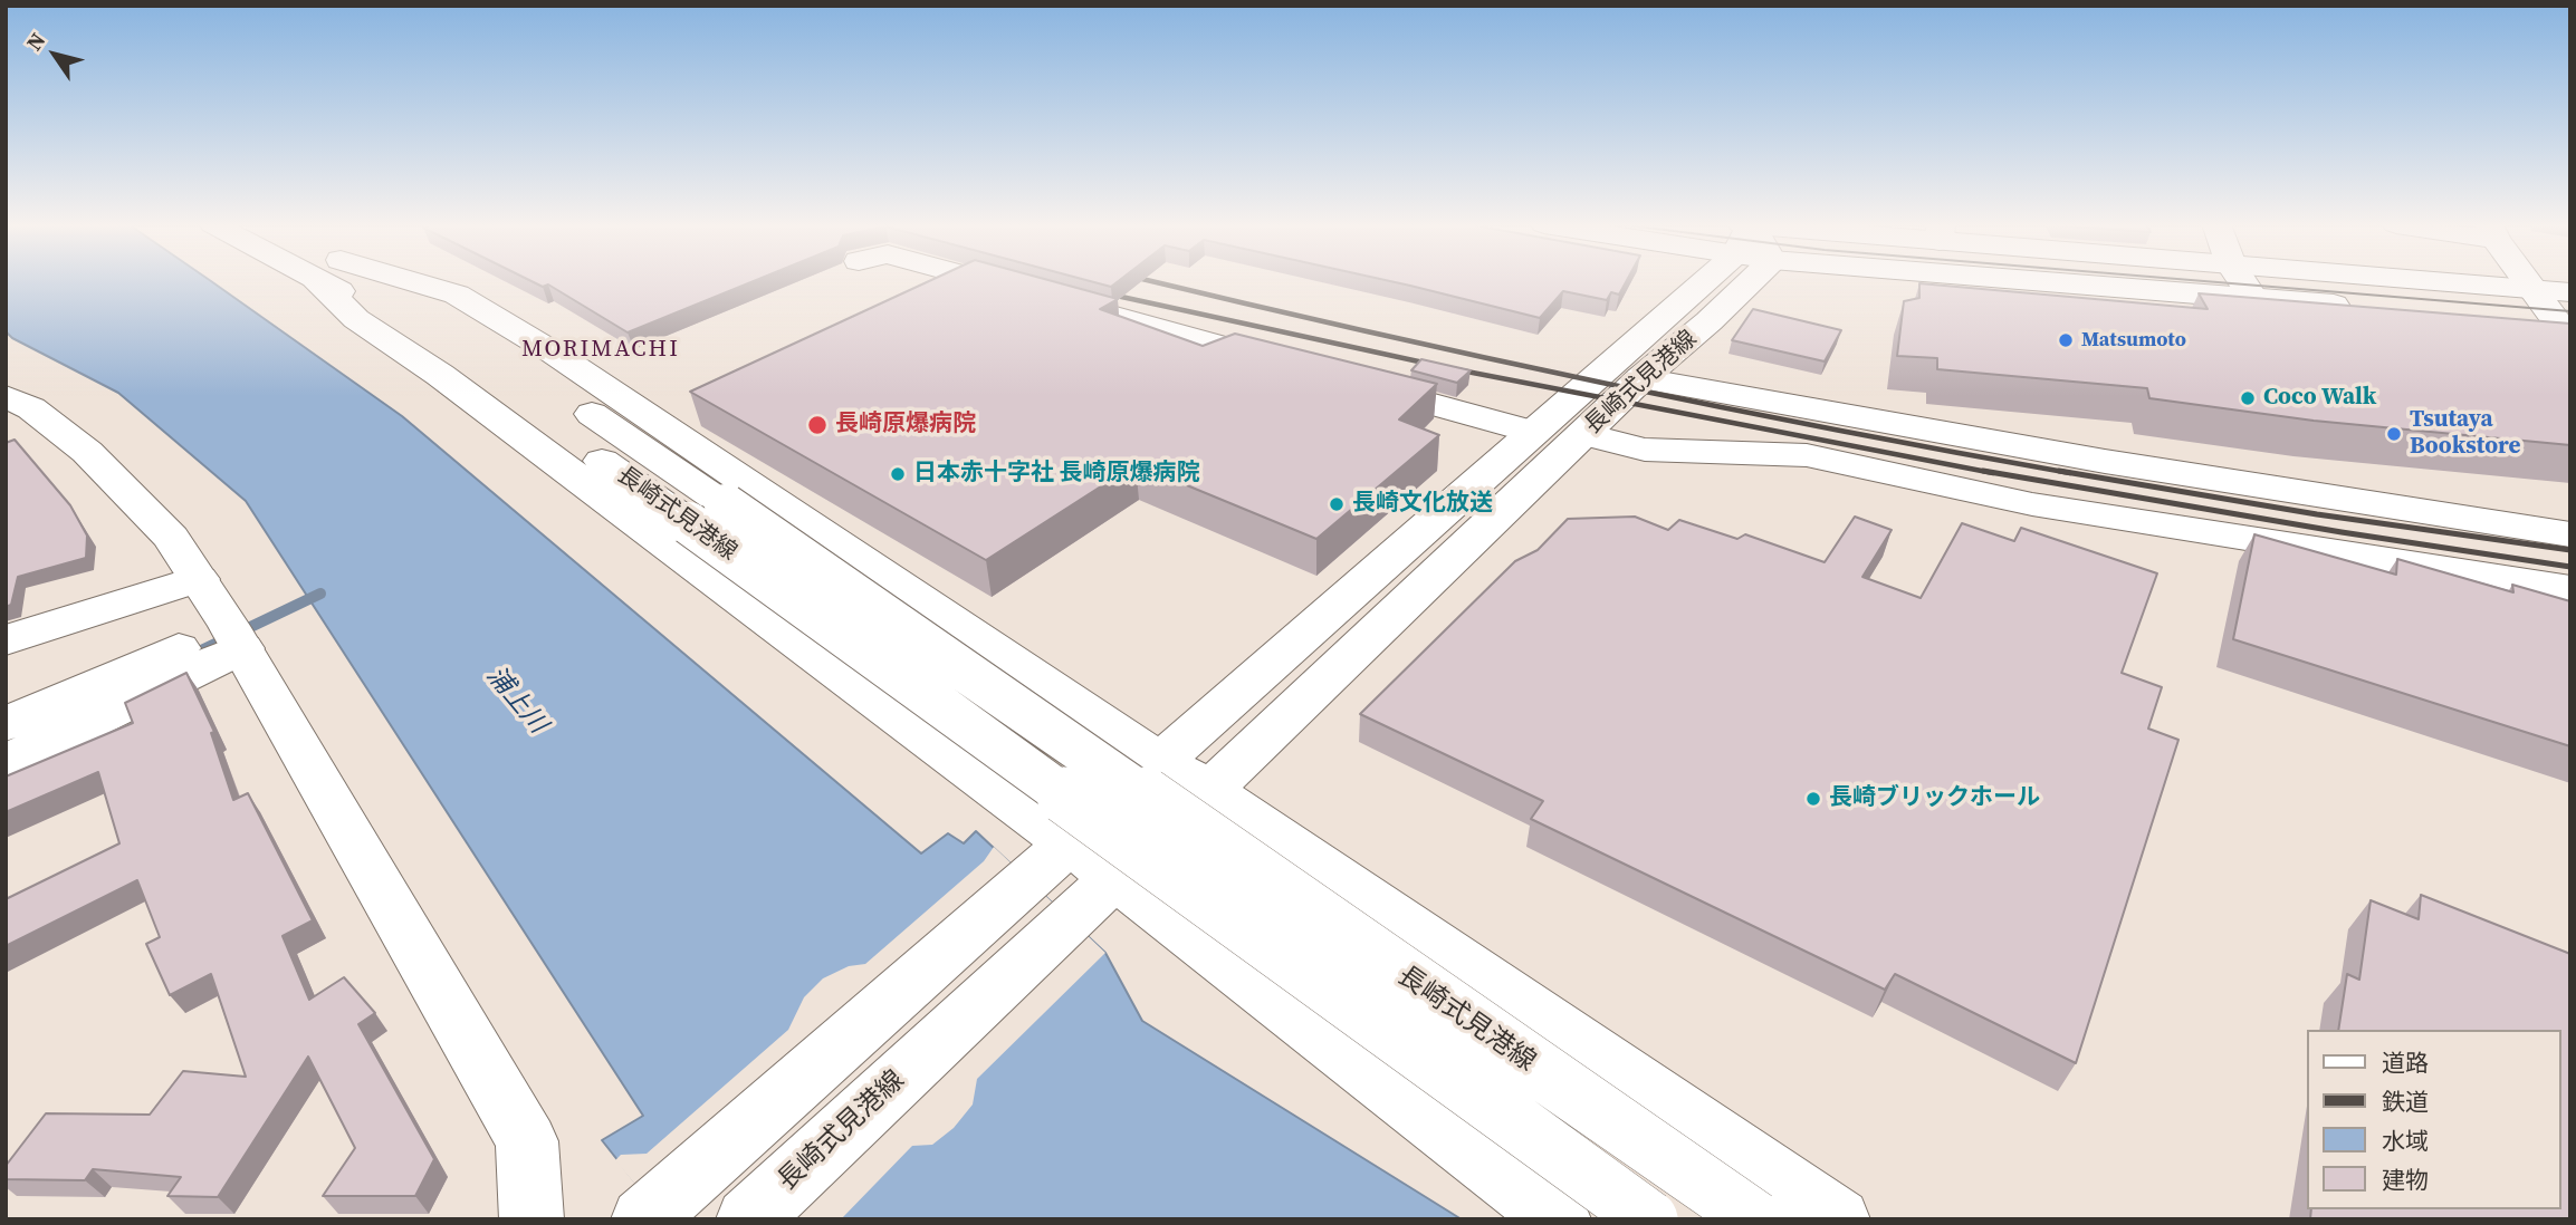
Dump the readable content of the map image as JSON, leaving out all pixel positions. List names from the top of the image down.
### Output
{
  "streets": {
    "main road": ["長崎式見港線"]
  },
  "districts": ["MORIMACHI"],
  "water": ["浦上川"],
  "places": [
    "Matsumoto",
    "Coco Walk",
    "長崎原爆病院",
    "Tsutaya Bookstore",
    "日本赤十字社 長崎原爆病院",
    "長崎文化放送",
    "長崎ブリックホール"
  ],
  "legend": [
    "道路",
    "鉄道",
    "水域",
    "建物"
  ],
  "north": "top left"
}
